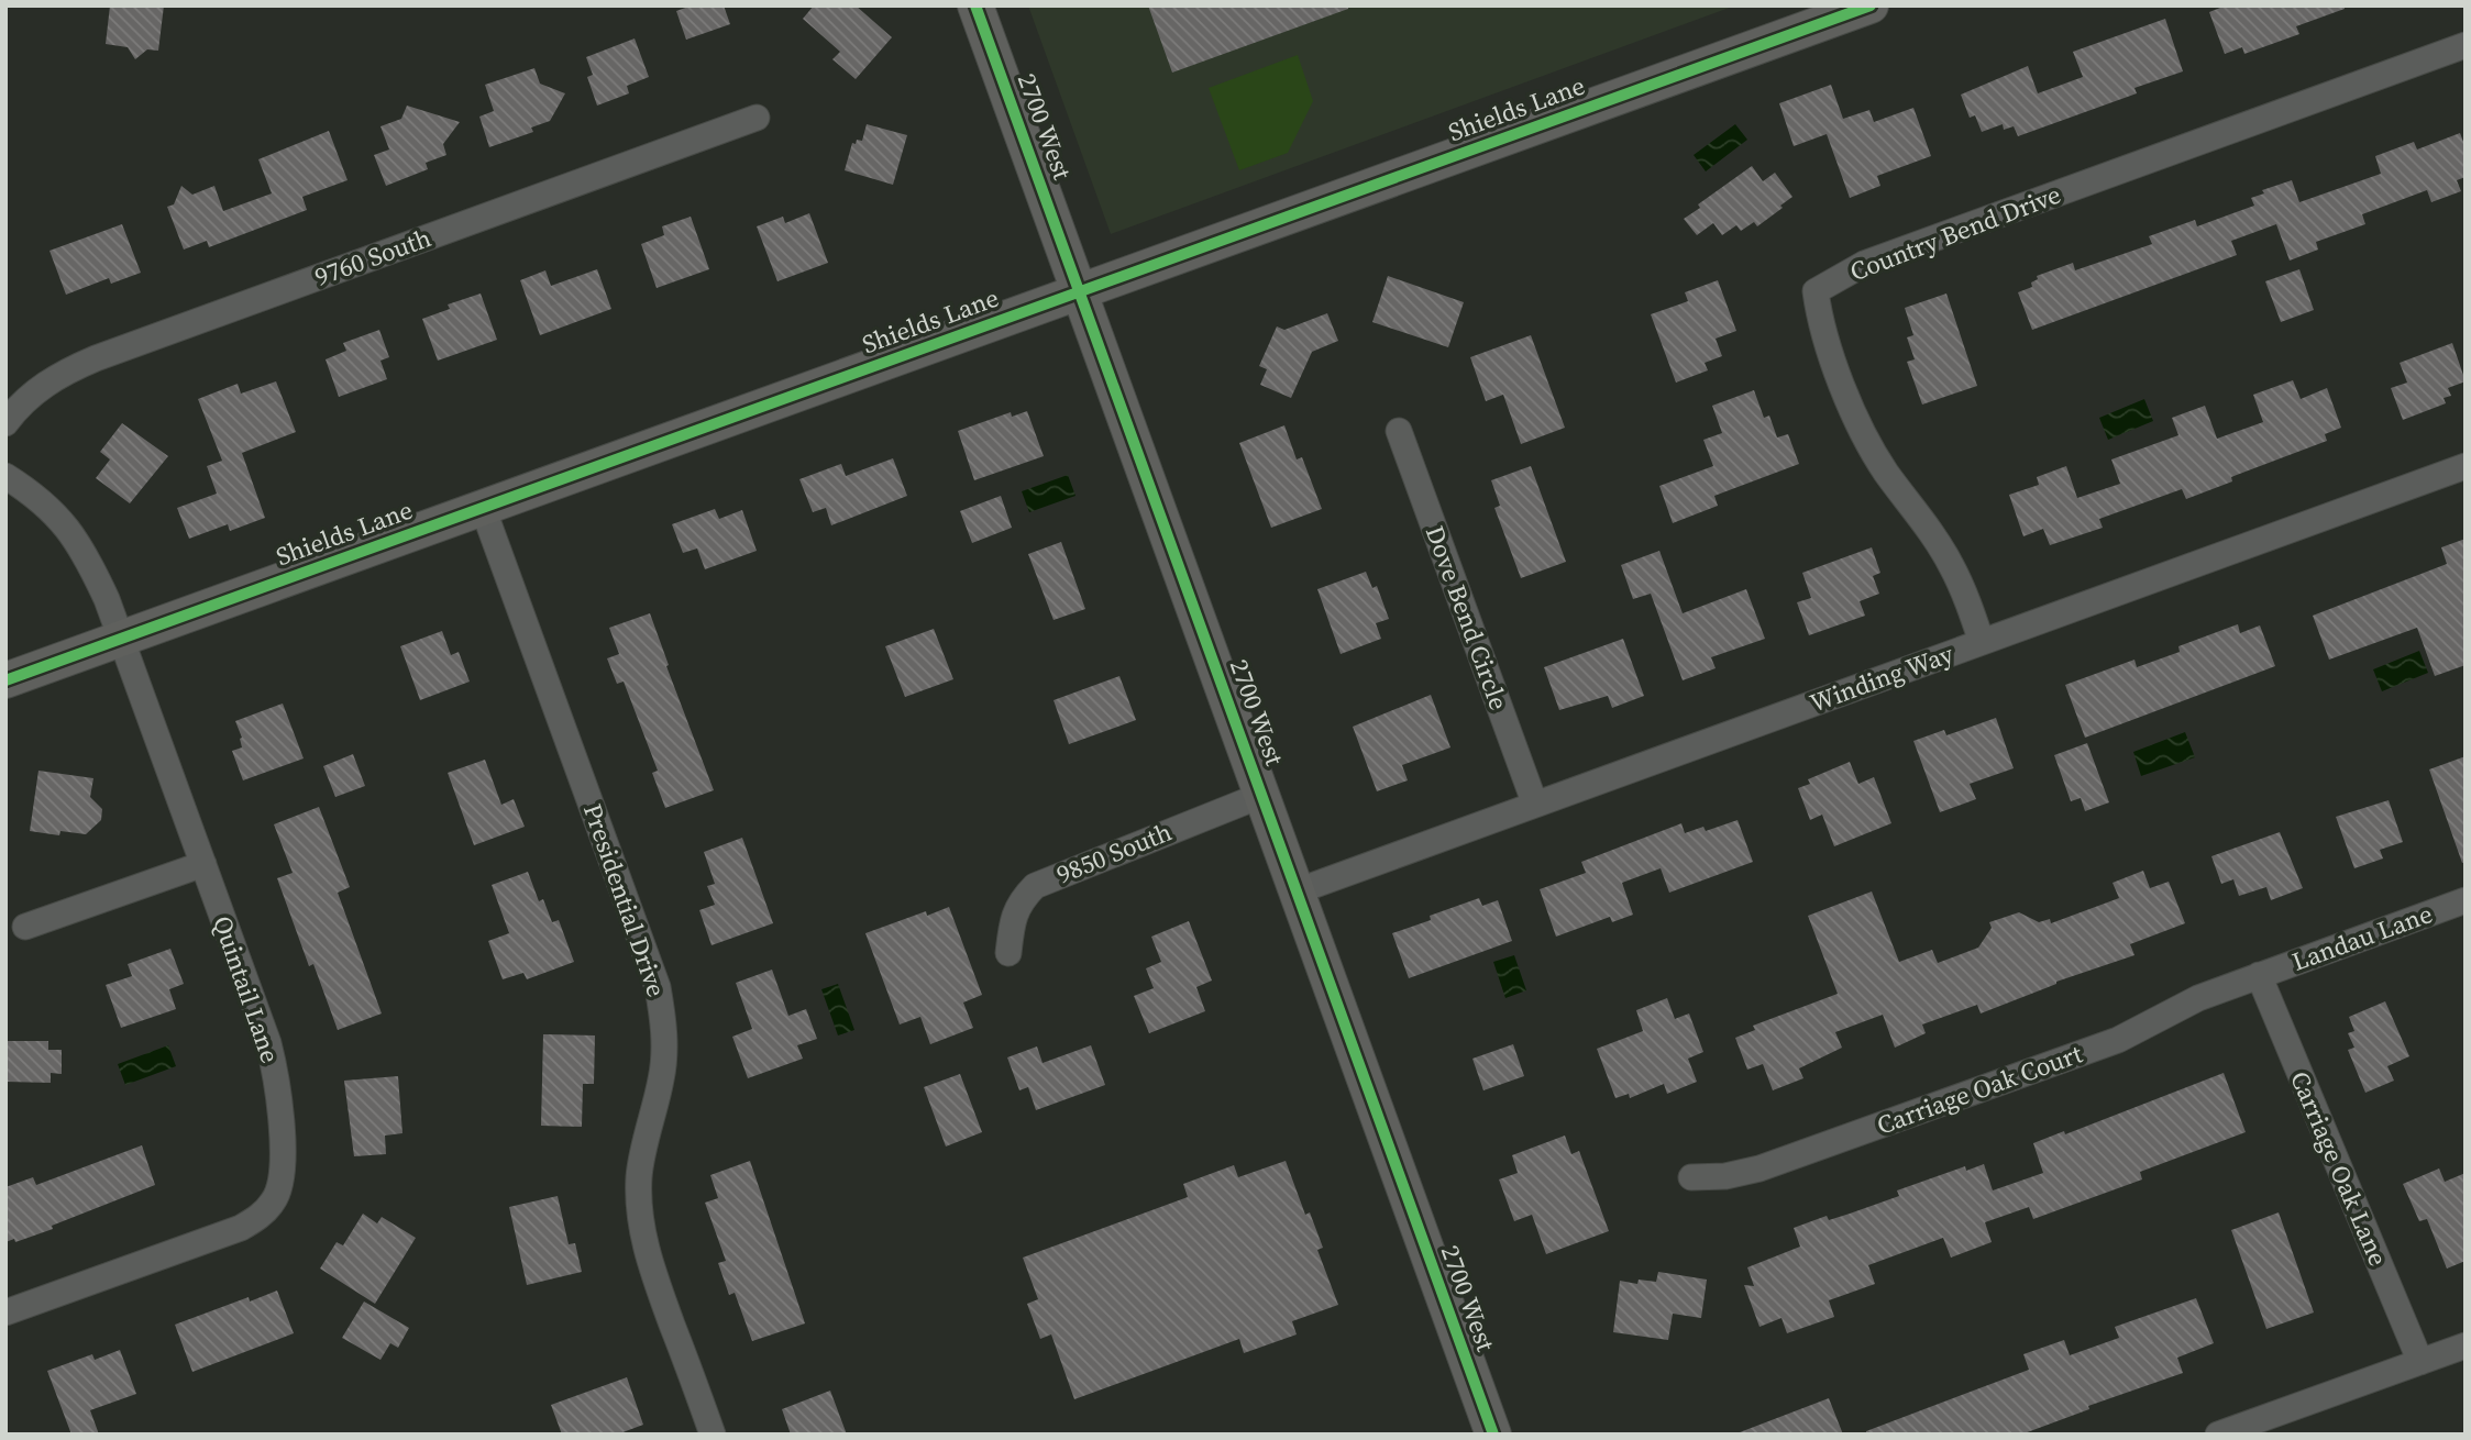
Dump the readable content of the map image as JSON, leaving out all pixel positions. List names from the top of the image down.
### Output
{
  "streets": {
    "main road": ["Shields Lane", "2700 West"],
    "street": [
      "Country Bend Drive",
      "9760 South",
      "Dove Bend Circle",
      "Winding Way",
      "9850 South",
      "Presidential Drive",
      "Landau Lane",
      "Quintail Lane",
      "Carriage Oak Court",
      "Carriage Oak Lane"
    ]
  },
  "crossings": [
    ["Shields Lane", "2700 West"],
    ["Shields Lane", "Presidential Drive"],
    ["Shields Lane", "Quintail Lane"],
    ["2700 West", "Winding Way"],
    ["2700 West", "9850 South"],
    ["Country Bend Drive", "Winding Way"],
    ["Dove Bend Circle", "Winding Way"],
    ["Landau Lane", "Carriage Oak Court"],
    ["Landau Lane", "Carriage Oak Lane"],
    ["Carriage Oak Court", "Carriage Oak Lane"]
  ]
}
